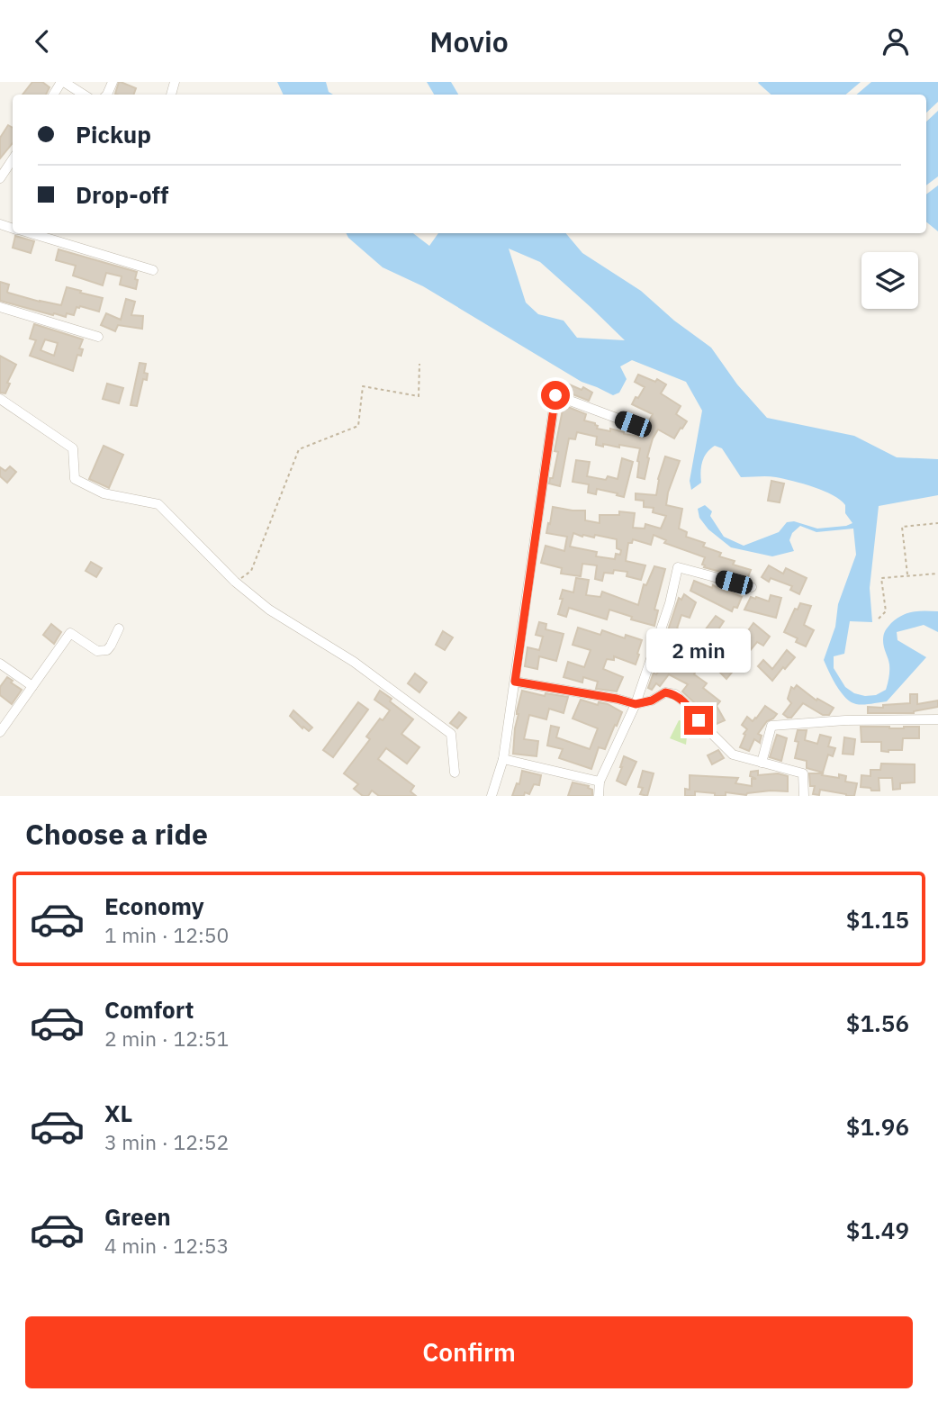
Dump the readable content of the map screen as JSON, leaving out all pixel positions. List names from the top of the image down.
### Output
{
  "page": {
    "header": "Movio",
    "banner": ["Pickup", "Drop-off"],
    "bubble": "2 min",
    "heading": "Choose a ride",
    "list": [
      {
        "name": "Economy",
        "note": "1 min · 12:50",
        "value": "$1.15"
      },
      {
        "name": "Comfort",
        "note": "2 min · 12:51",
        "value": "$1.56"
      },
      {
        "name": "XL",
        "note": "3 min · 12:52",
        "value": "$1.96"
      },
      {
        "name": "Green",
        "note": "4 min · 12:53",
        "value": "$1.49"
      }
    ],
    "buttons": "Confirm"
  }
}
